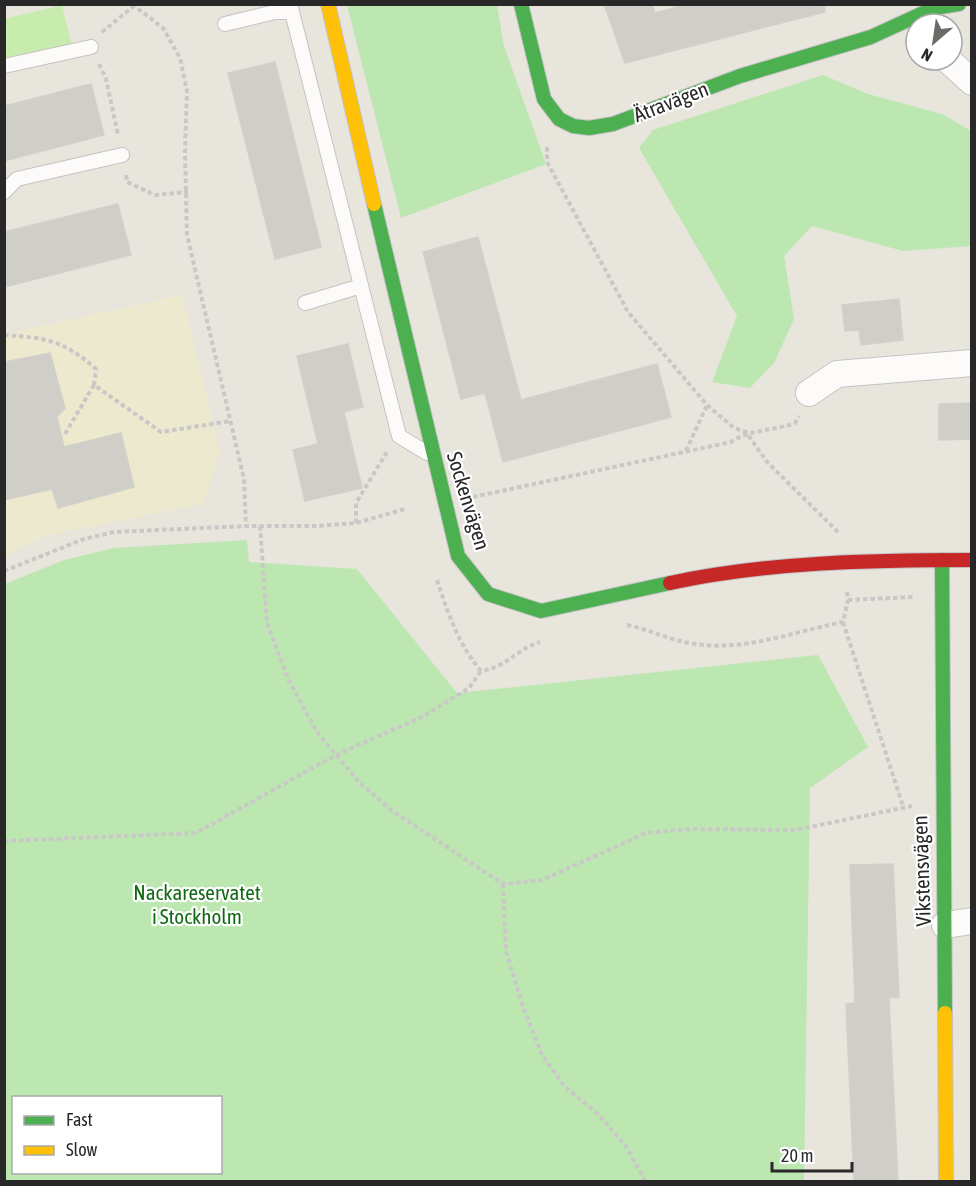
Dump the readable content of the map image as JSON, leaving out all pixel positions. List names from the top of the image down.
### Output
{
  "streets": {
    "street": ["Ätravägen", "Sockenvägen", "Vikstensvägen"]
  },
  "crossings": [
    ["Sockenvägen", "Vikstensvägen"]
  ],
  "parks": ["Nackareservatet i Stockholm"],
  "legend": ["Fast", "Slow"],
  "scale_bar": "20 m",
  "north": "bottom left"
}
